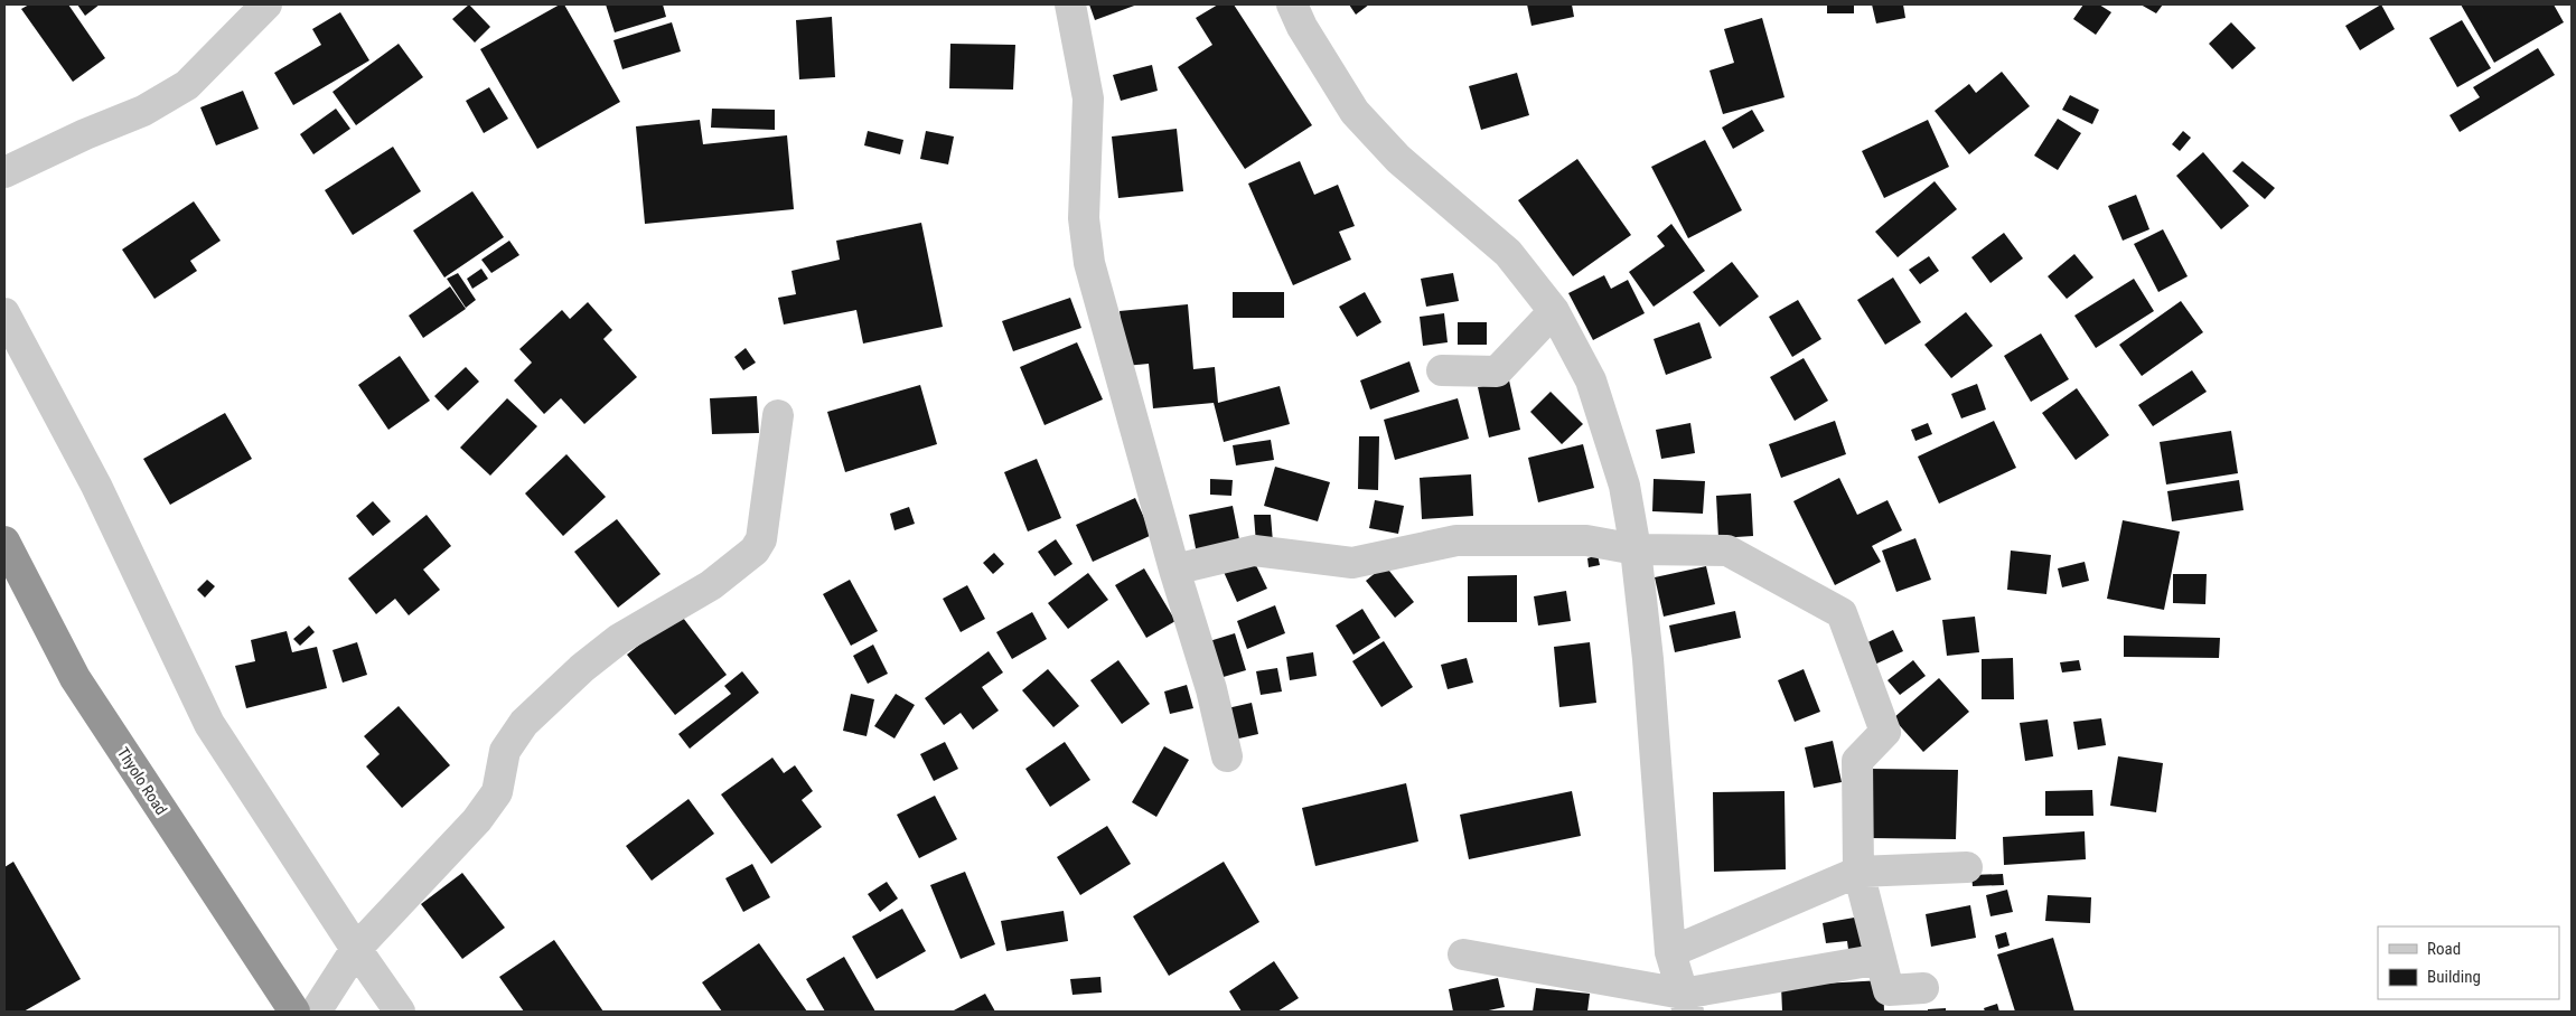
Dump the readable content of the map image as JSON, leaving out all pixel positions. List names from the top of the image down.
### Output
{
  "streets": {
    "highway": ["Thyolo Road"]
  },
  "legend": ["Road", "Building"]
}
